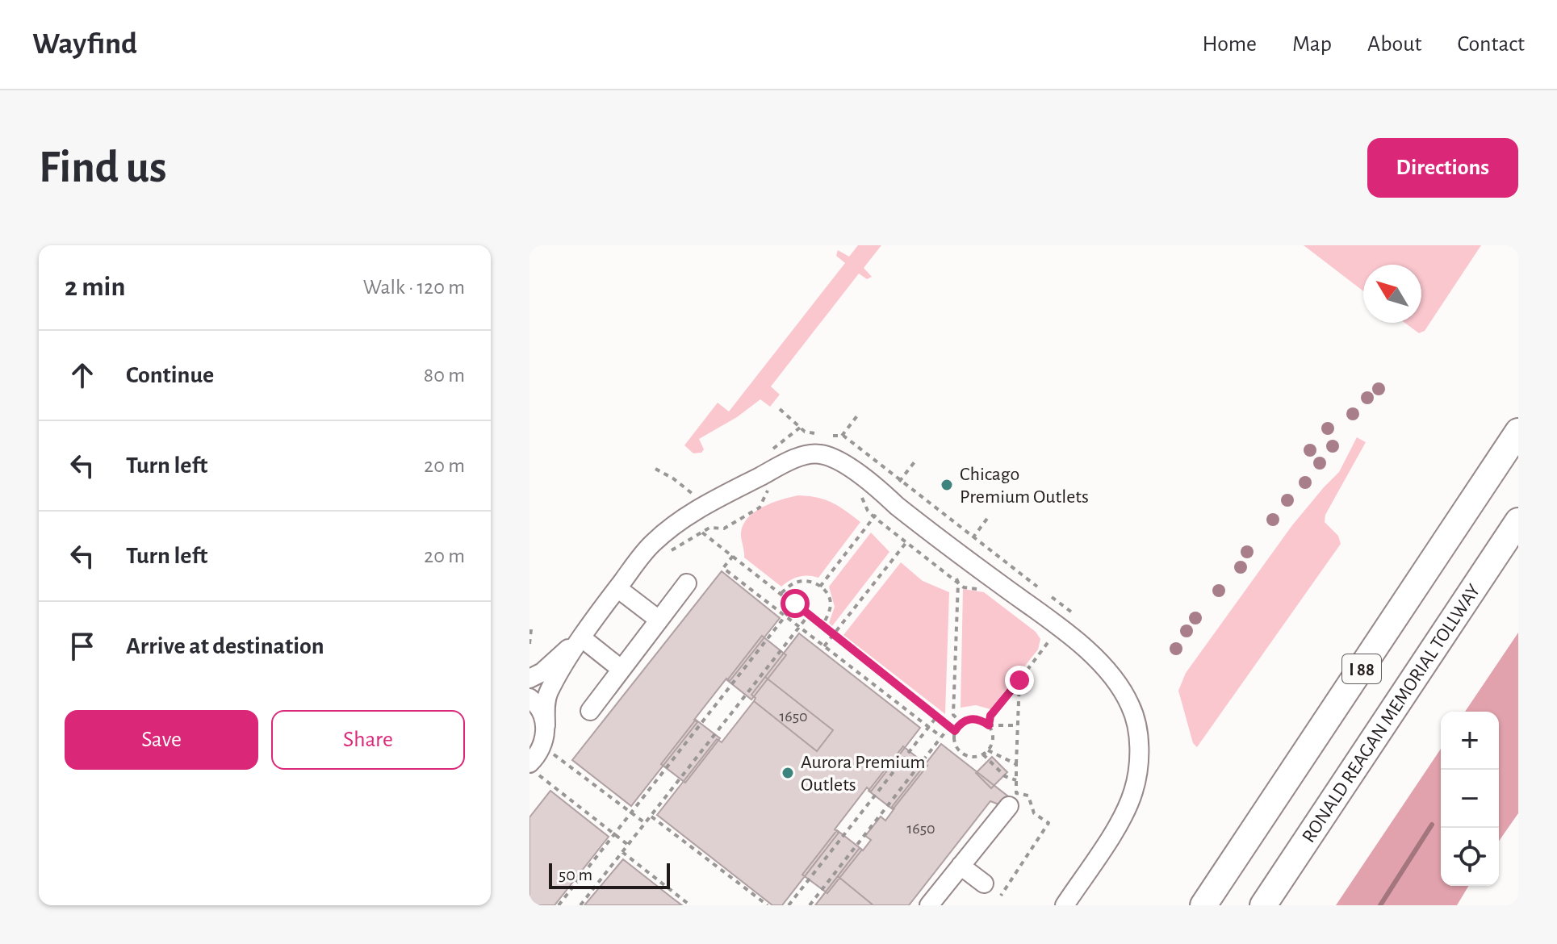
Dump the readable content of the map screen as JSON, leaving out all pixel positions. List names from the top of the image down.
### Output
{
  "streets": {
    "highway": ["I 88", "RONALD REAGAN MEMORIAL TOLLWAY"]
  },
  "places": ["Chicago Premium Outlets", "Aurora Premium Outlets"],
  "house_numbers": ["1650", "1650"],
  "scale_bar": "50 m",
  "north": "top left",
  "page": {
    "header": "Wayfind",
    "nav": [
      "Home",
      "Map",
      "About",
      "Contact"
    ],
    "buttons": [
      "Directions",
      ["Save", "Share"]
    ],
    "title": "Find us",
    "heading": ["2 min", "Walk · 120 m"],
    "list": [
      ["Continue", "80 m"],
      ["Turn left", "20 m"],
      ["Turn left", "20 m"],
      "Arrive at destination"
    ],
    "map_buttons": ["+", "−"],
    "scale": "50 m"
  }
}
